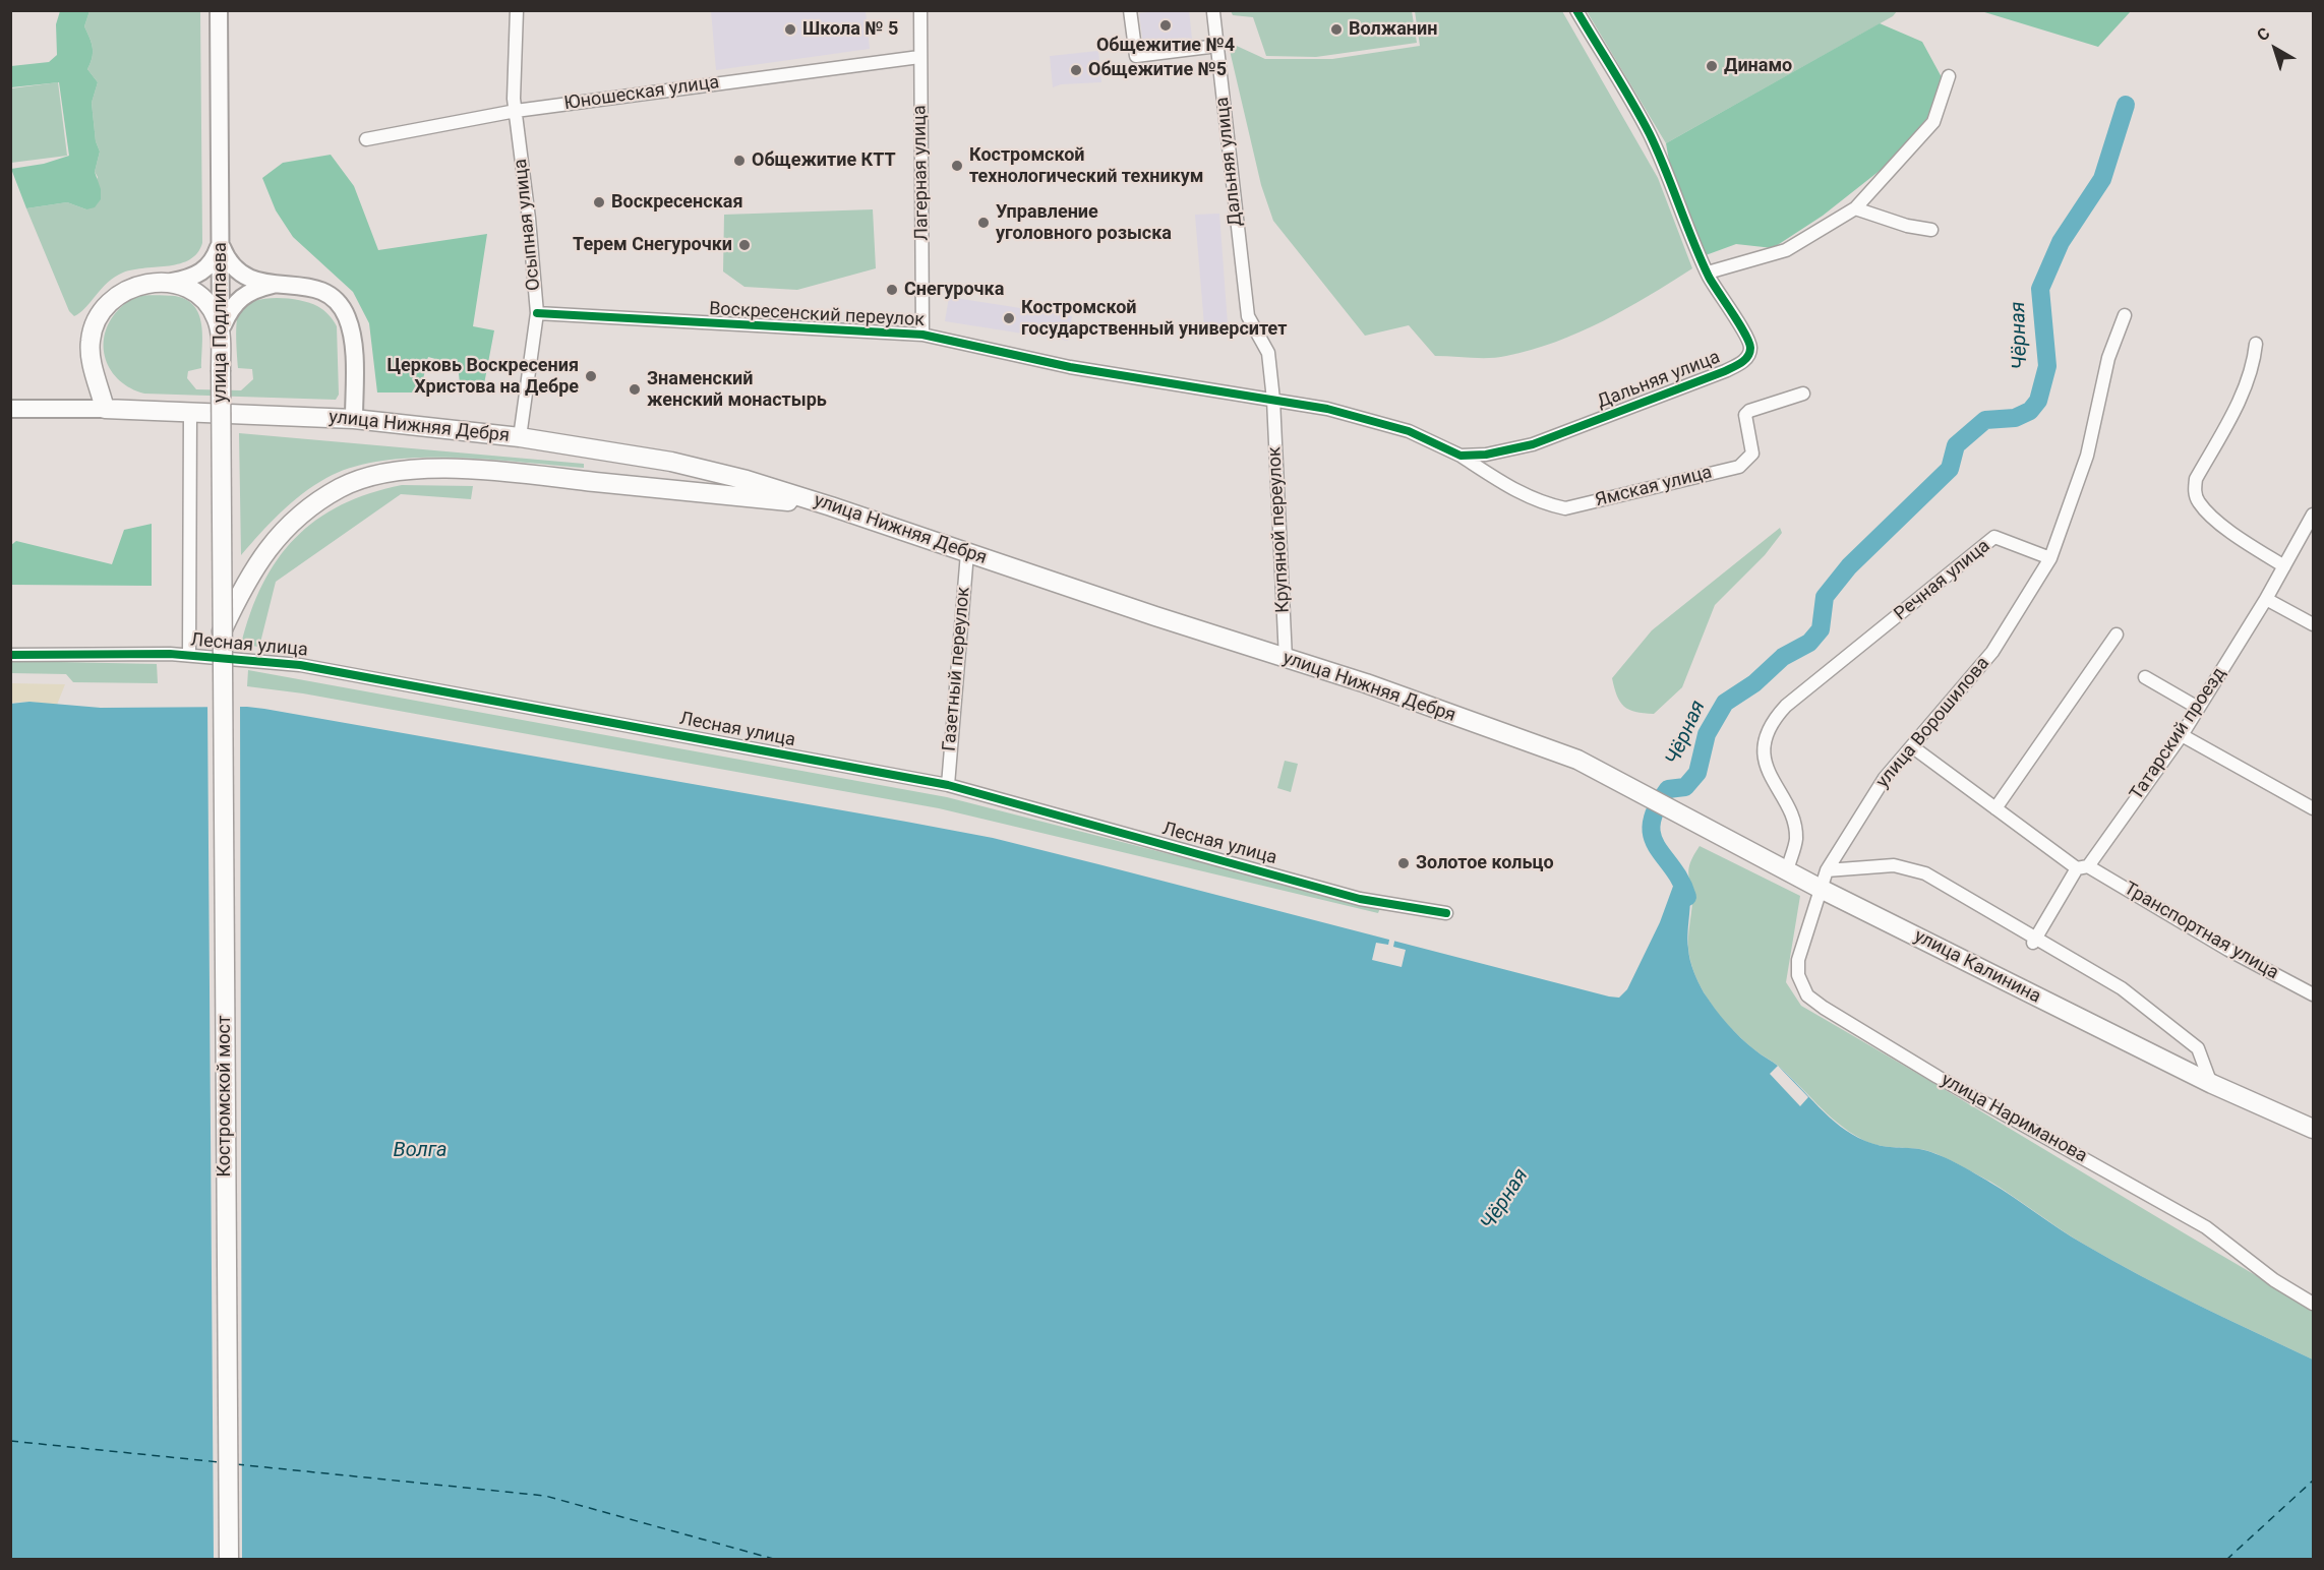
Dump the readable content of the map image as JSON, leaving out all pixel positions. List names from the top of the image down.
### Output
{
  "streets": {
    "highway": [
      "улица Подлипаева",
      "улица Нижняя Дебря",
      "улица Калинина",
      "Костромской мост"
    ],
    "street": [
      "Юношеская улица",
      "Дальняя улица",
      "Лагерная улица",
      "Осыпная улица",
      "Воскресенский переулок",
      "Ямская улица",
      "Крупяной переулок",
      "Речная улица",
      "Лесная улица",
      "Газетный переулок",
      "улица Ворошилова",
      "Татарский проезд",
      "Транспортная улица",
      "улица Нариманова"
    ]
  },
  "crossings": [
    ["Юношеская улица", "Лагерная улица"],
    ["Юношеская улица", "Осыпная улица"],
    ["Дальняя улица", "Воскресенский переулок"],
    ["Дальняя улица", "Ямская улица"],
    ["Дальняя улица", "Крупяной переулок"],
    ["Лагерная улица", "Воскресенский переулок"],
    ["Осыпная улица", "Воскресенский переулок"],
    ["Осыпная улица", "улица Нижняя Дебря"],
    ["Воскресенский переулок", "Крупяной переулок"],
    ["улица Подлипаева", "Костромской мост"],
    ["улица Нижняя Дебря", "Крупяной переулок"],
    ["улица Нижняя Дебря", "Газетный переулок"],
    ["улица Нижняя Дебря", "улица Калинина"],
    ["Речная улица", "улица Ворошилова"],
    ["Речная улица", "улица Калинина"],
    ["Лесная улица", "Газетный переулок"],
    ["улица Ворошилова", "Транспортная улица"],
    ["улица Ворошилова", "улица Калинина"],
    ["улица Ворошилова", "улица Нариманова"],
    ["Татарский проезд", "Транспортная улица"],
    ["улица Калинина", "улица Нариманова"]
  ],
  "water": ["Чёрная", "Волга"],
  "places": [
    "Общежитие №4",
    "Школа № 5",
    "Волжанин",
    "Динамо",
    "Общежитие №5",
    "Общежитие КТТ",
    "Костромской технологический техникум",
    "Воскресенская",
    "Управление уголовного розыска",
    "Терем Cнегурочки",
    "Снегурочка",
    "Костромской государственный университет",
    "Церковь Воскресения Христова на Дебре",
    "Знаменский женский монастырь",
    "Золотое кольцо"
  ],
  "north": "top left"
}
